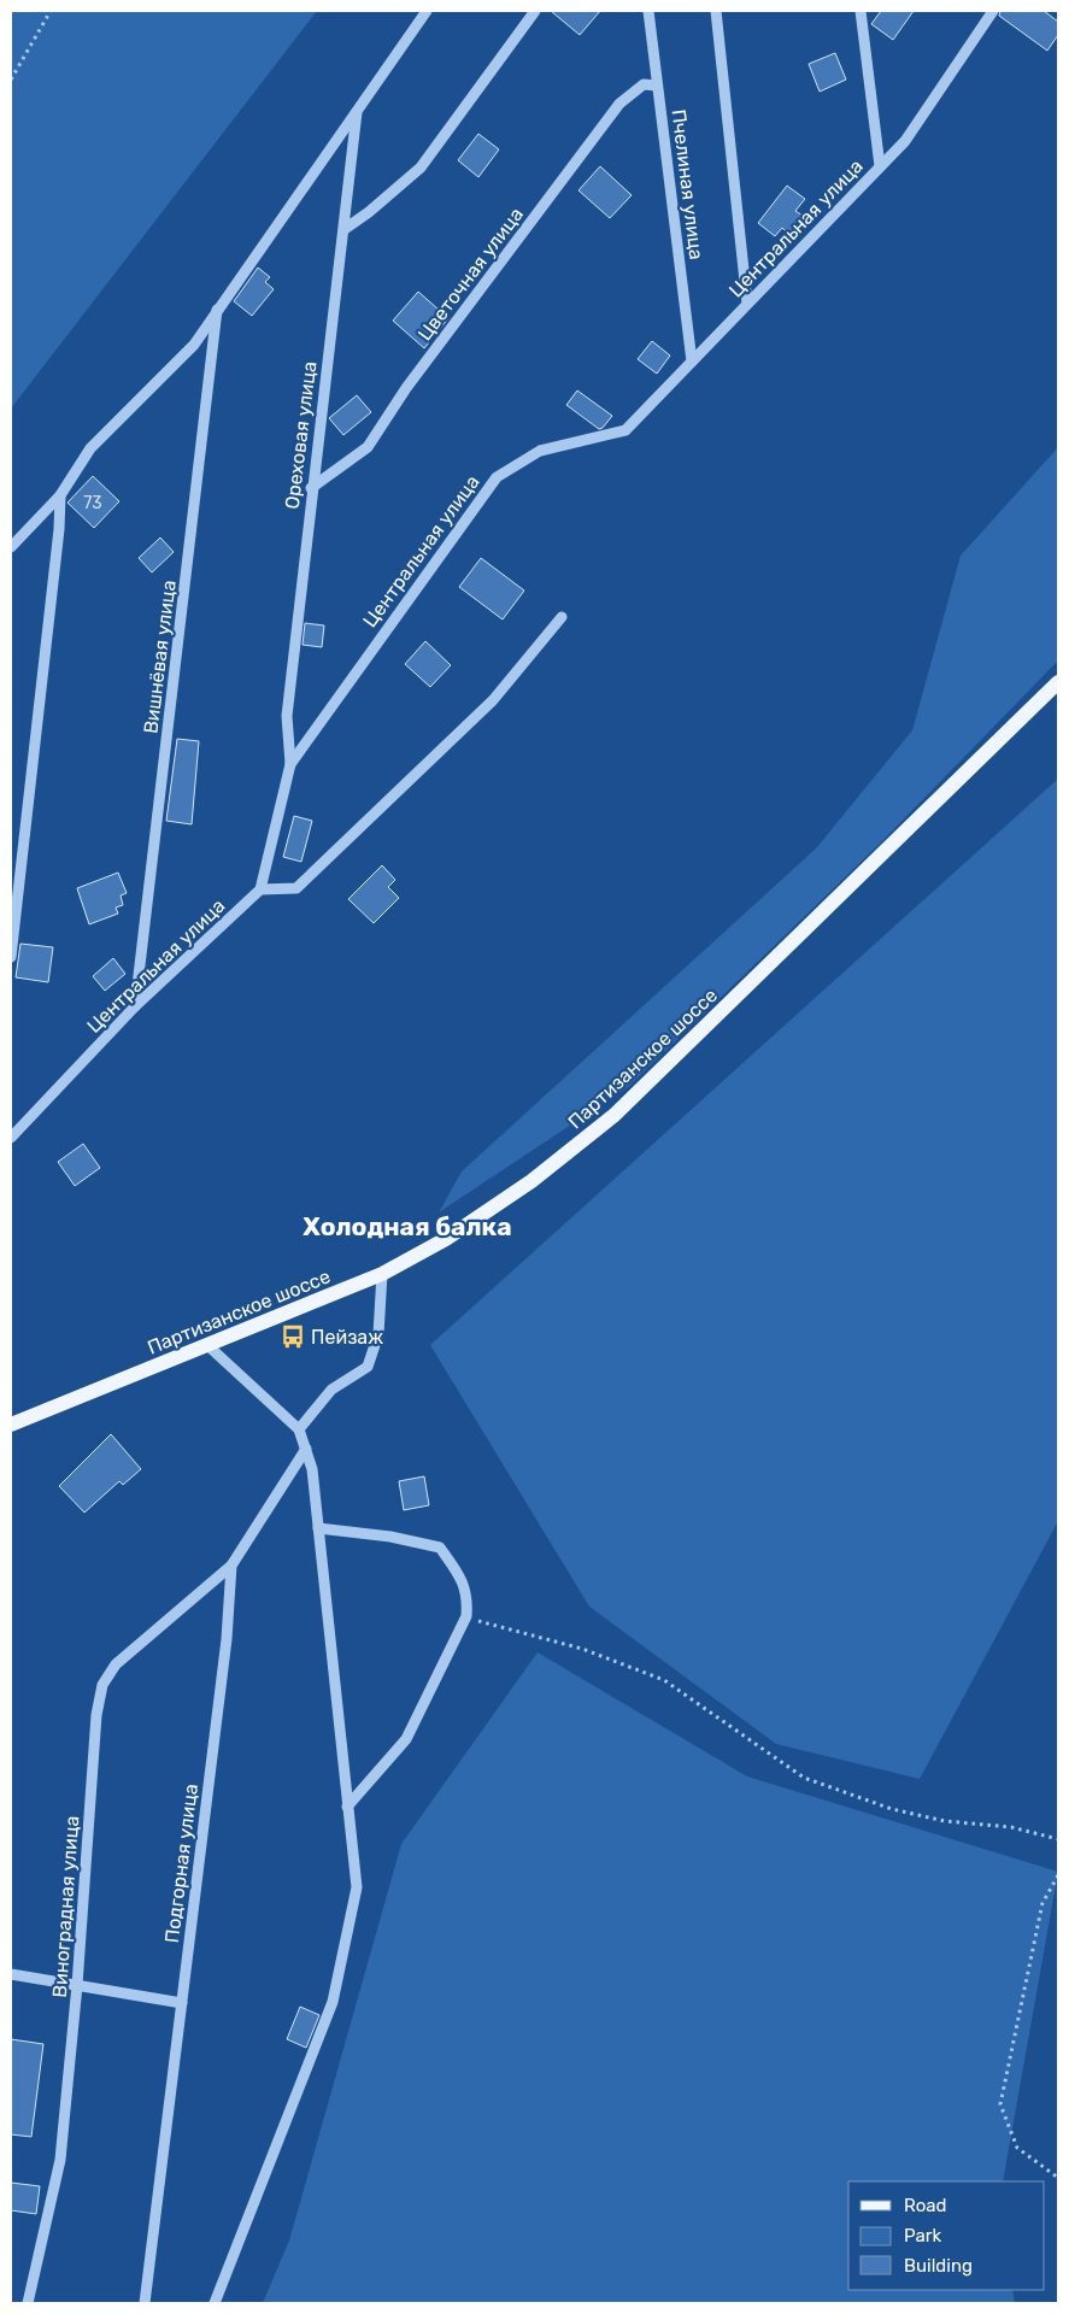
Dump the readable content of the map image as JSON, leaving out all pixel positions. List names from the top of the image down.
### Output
{
  "streets": {
    "main road": ["Партизанское шоссе"],
    "street": [
      "Пчелиная улица",
      "Центральная улица",
      "Цветочная улица",
      "Ореховая улица",
      "Вишнёвая улица",
      "Подгорная улица",
      "Виноградная улица"
    ]
  },
  "crossings": [
    ["Пчелиная улица", "Центральная улица"],
    ["Пчелиная улица", "Цветочная улица"],
    ["Центральная улица", "Ореховая улица"],
    ["Центральная улица", "Вишнёвая улица"],
    ["Цветочная улица", "Ореховая улица"],
    ["Подгорная улица", "Виноградная улица"]
  ],
  "districts": ["Холодная балка"],
  "places": {
    "bus stop": ["Пейзаж"]
  },
  "house_numbers": ["73"],
  "legend": ["Road", "Park", "Building"]
}
